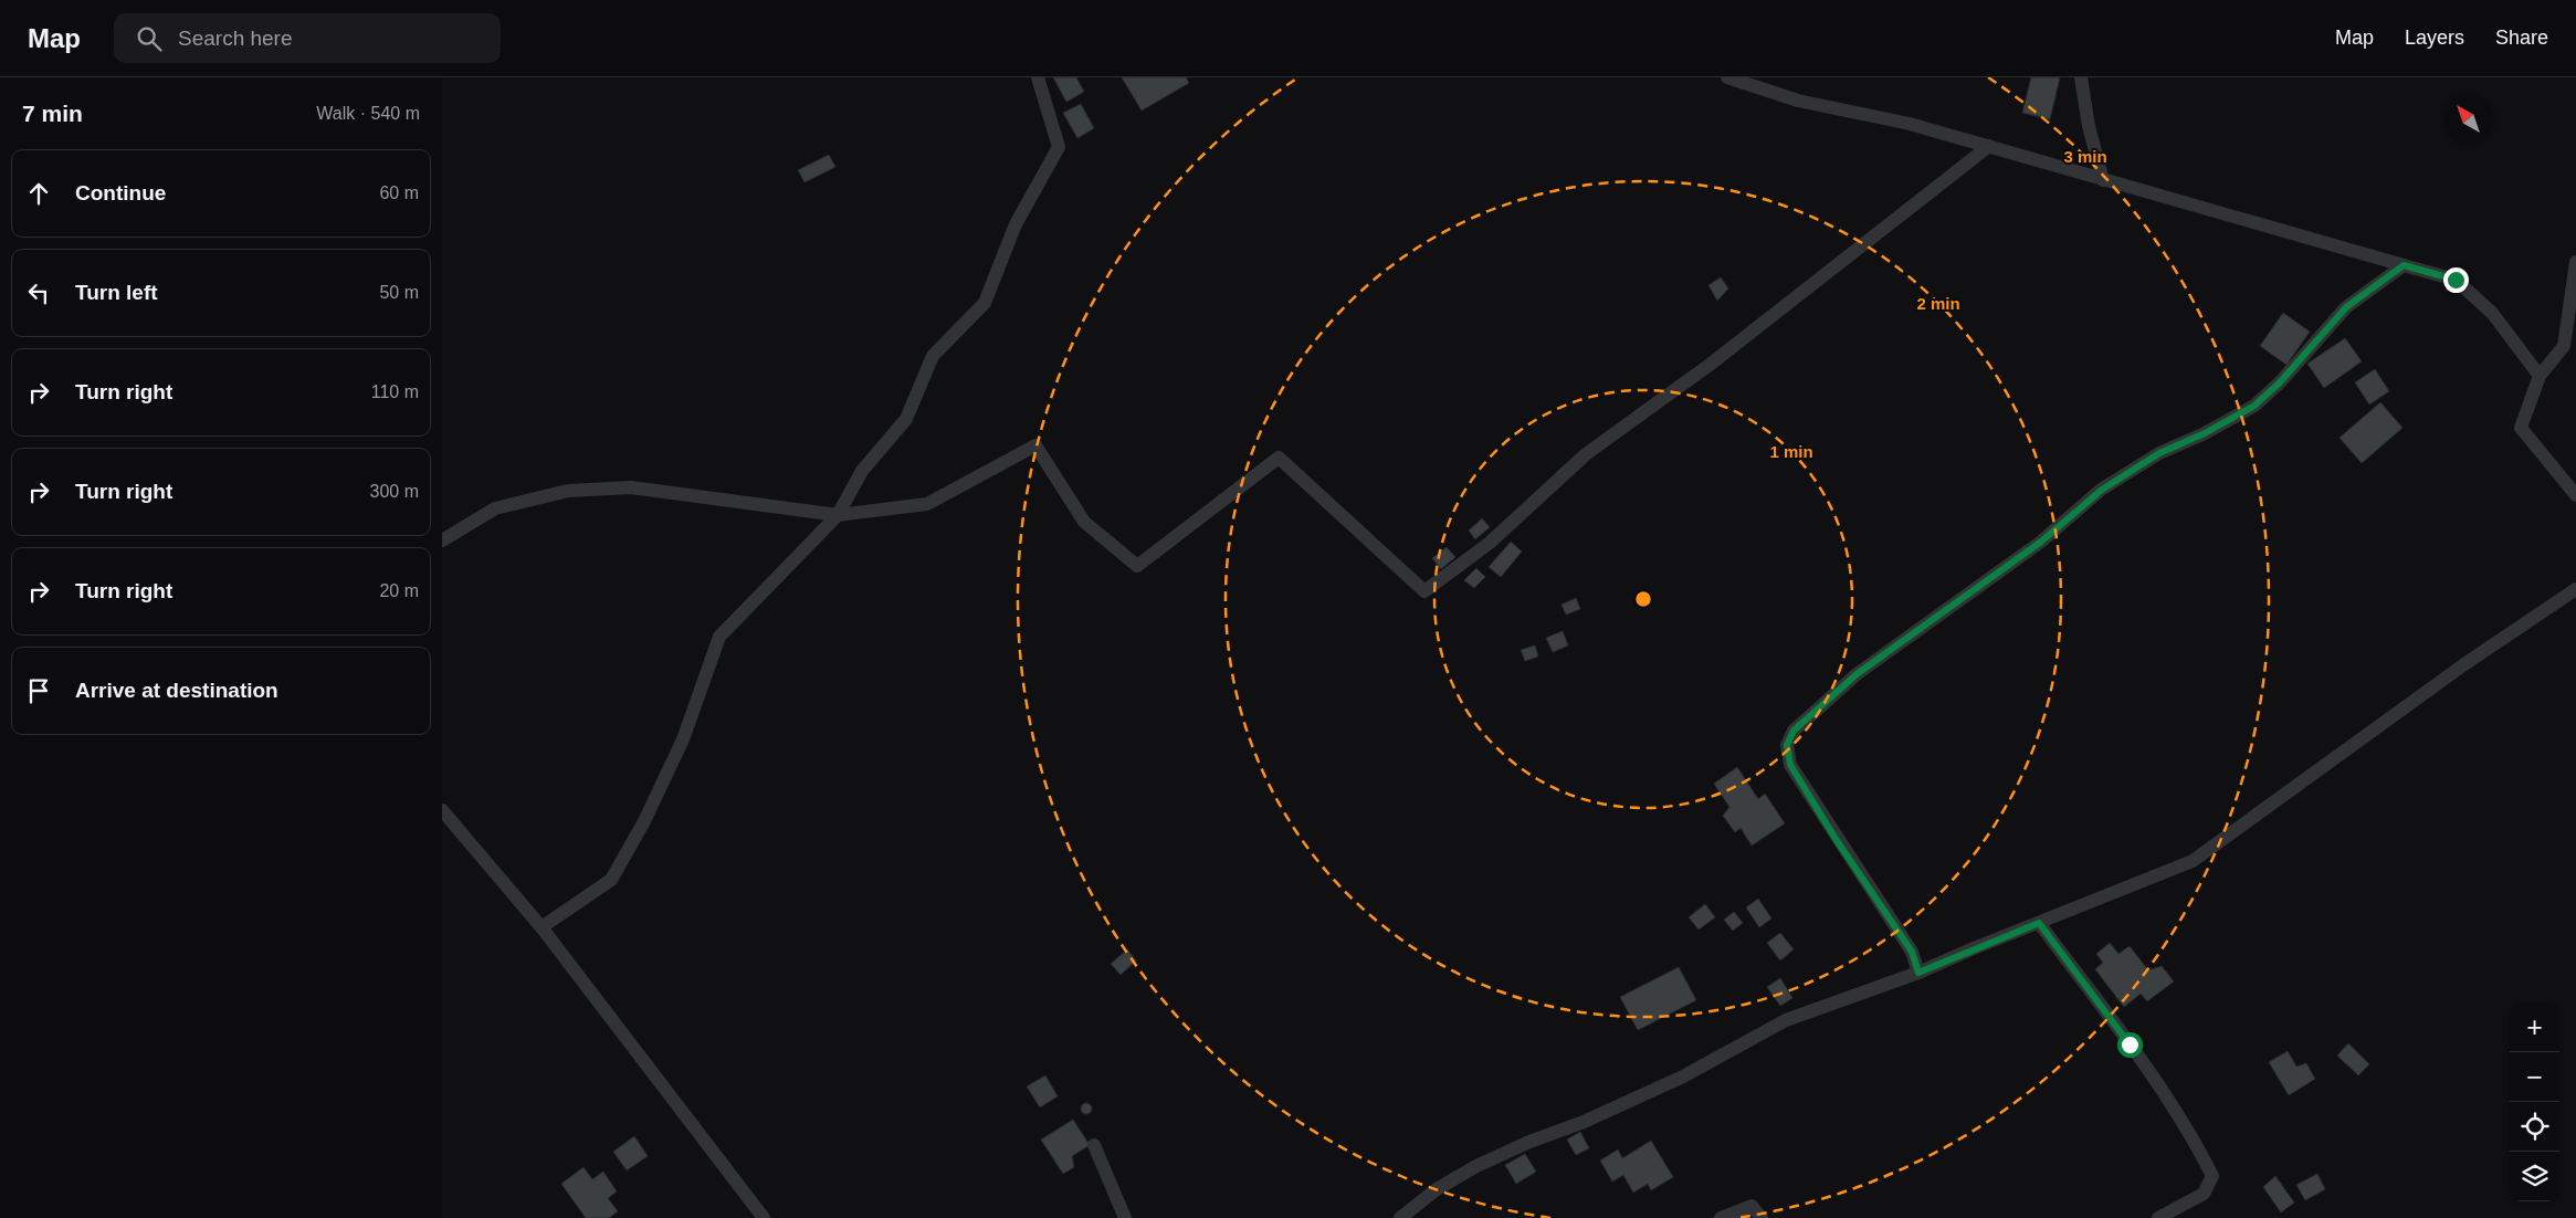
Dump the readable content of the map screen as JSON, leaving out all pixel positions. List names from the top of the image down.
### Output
{
  "north": "top left",
  "page": {
    "header": "Map",
    "search": "Search here",
    "nav": ["Map", "Layers", "Share"],
    "heading": ["7 min", "Walk · 540 m"],
    "list": [
      ["Continue", "60 m"],
      ["Turn left", "50 m"],
      ["Turn right", "110 m"],
      ["Turn right", "300 m"],
      ["Turn right", "20 m"],
      "Arrive at destination"
    ],
    "map_buttons": ["+", "−"]
  },
  "rings": ["3 min", "2 min", "1 min"]
}
